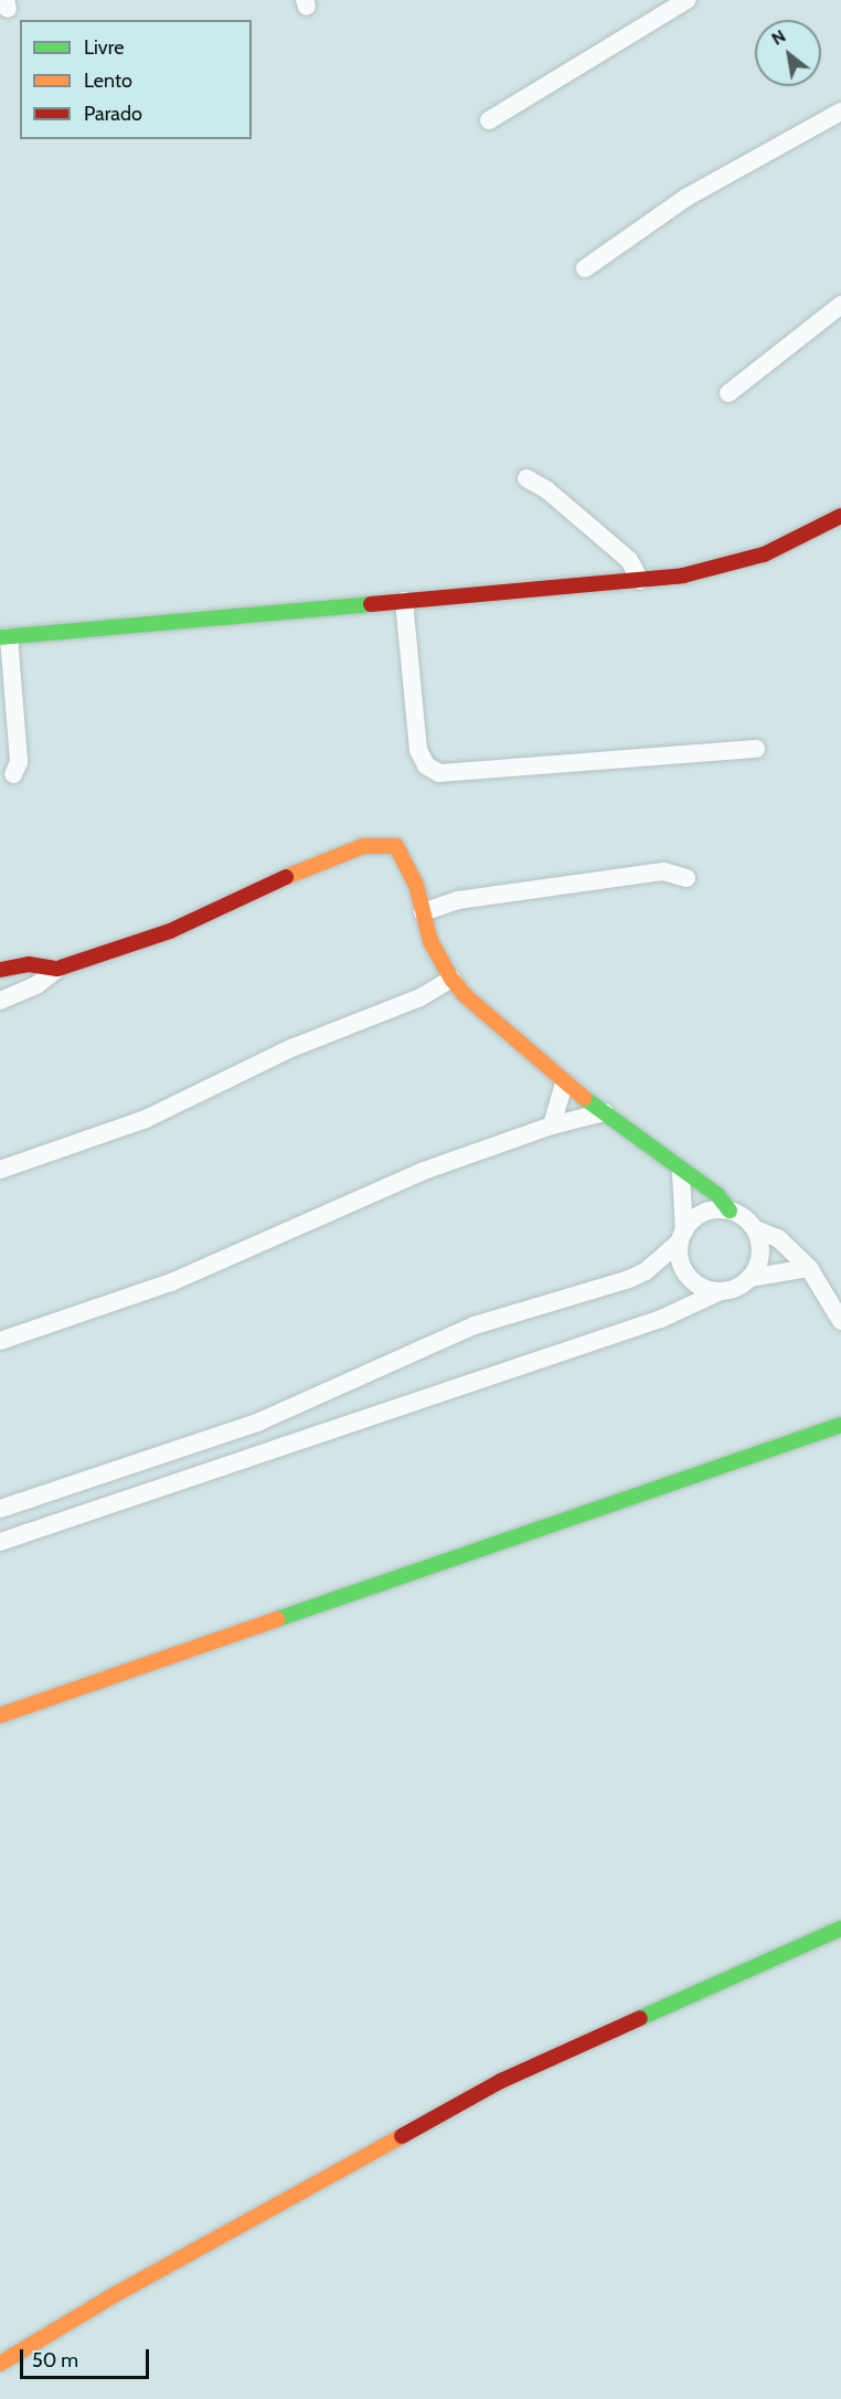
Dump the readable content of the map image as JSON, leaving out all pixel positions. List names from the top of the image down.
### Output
{
  "legend": ["Livre", "Lento", "Parado"],
  "scale_bar": "50 m",
  "north": "top left"
}
